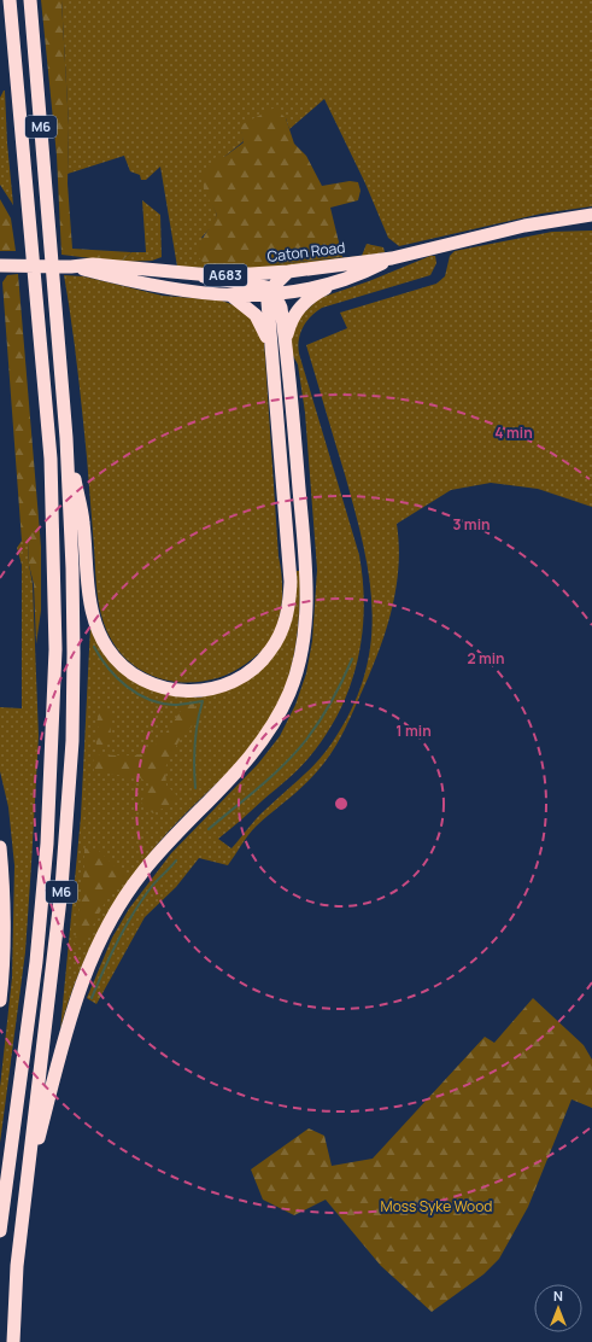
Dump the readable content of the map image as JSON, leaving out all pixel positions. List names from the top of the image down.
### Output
{
  "streets": {
    "highway": ["M6", "Caton Road", "A683"]
  },
  "crossings": [
    ["Caton Road", "A683"]
  ],
  "parks": ["Moss Syke Wood"],
  "north": "top",
  "rings": [
    "4 min",
    "3 min",
    "2 min",
    "1 min"
  ]
}
